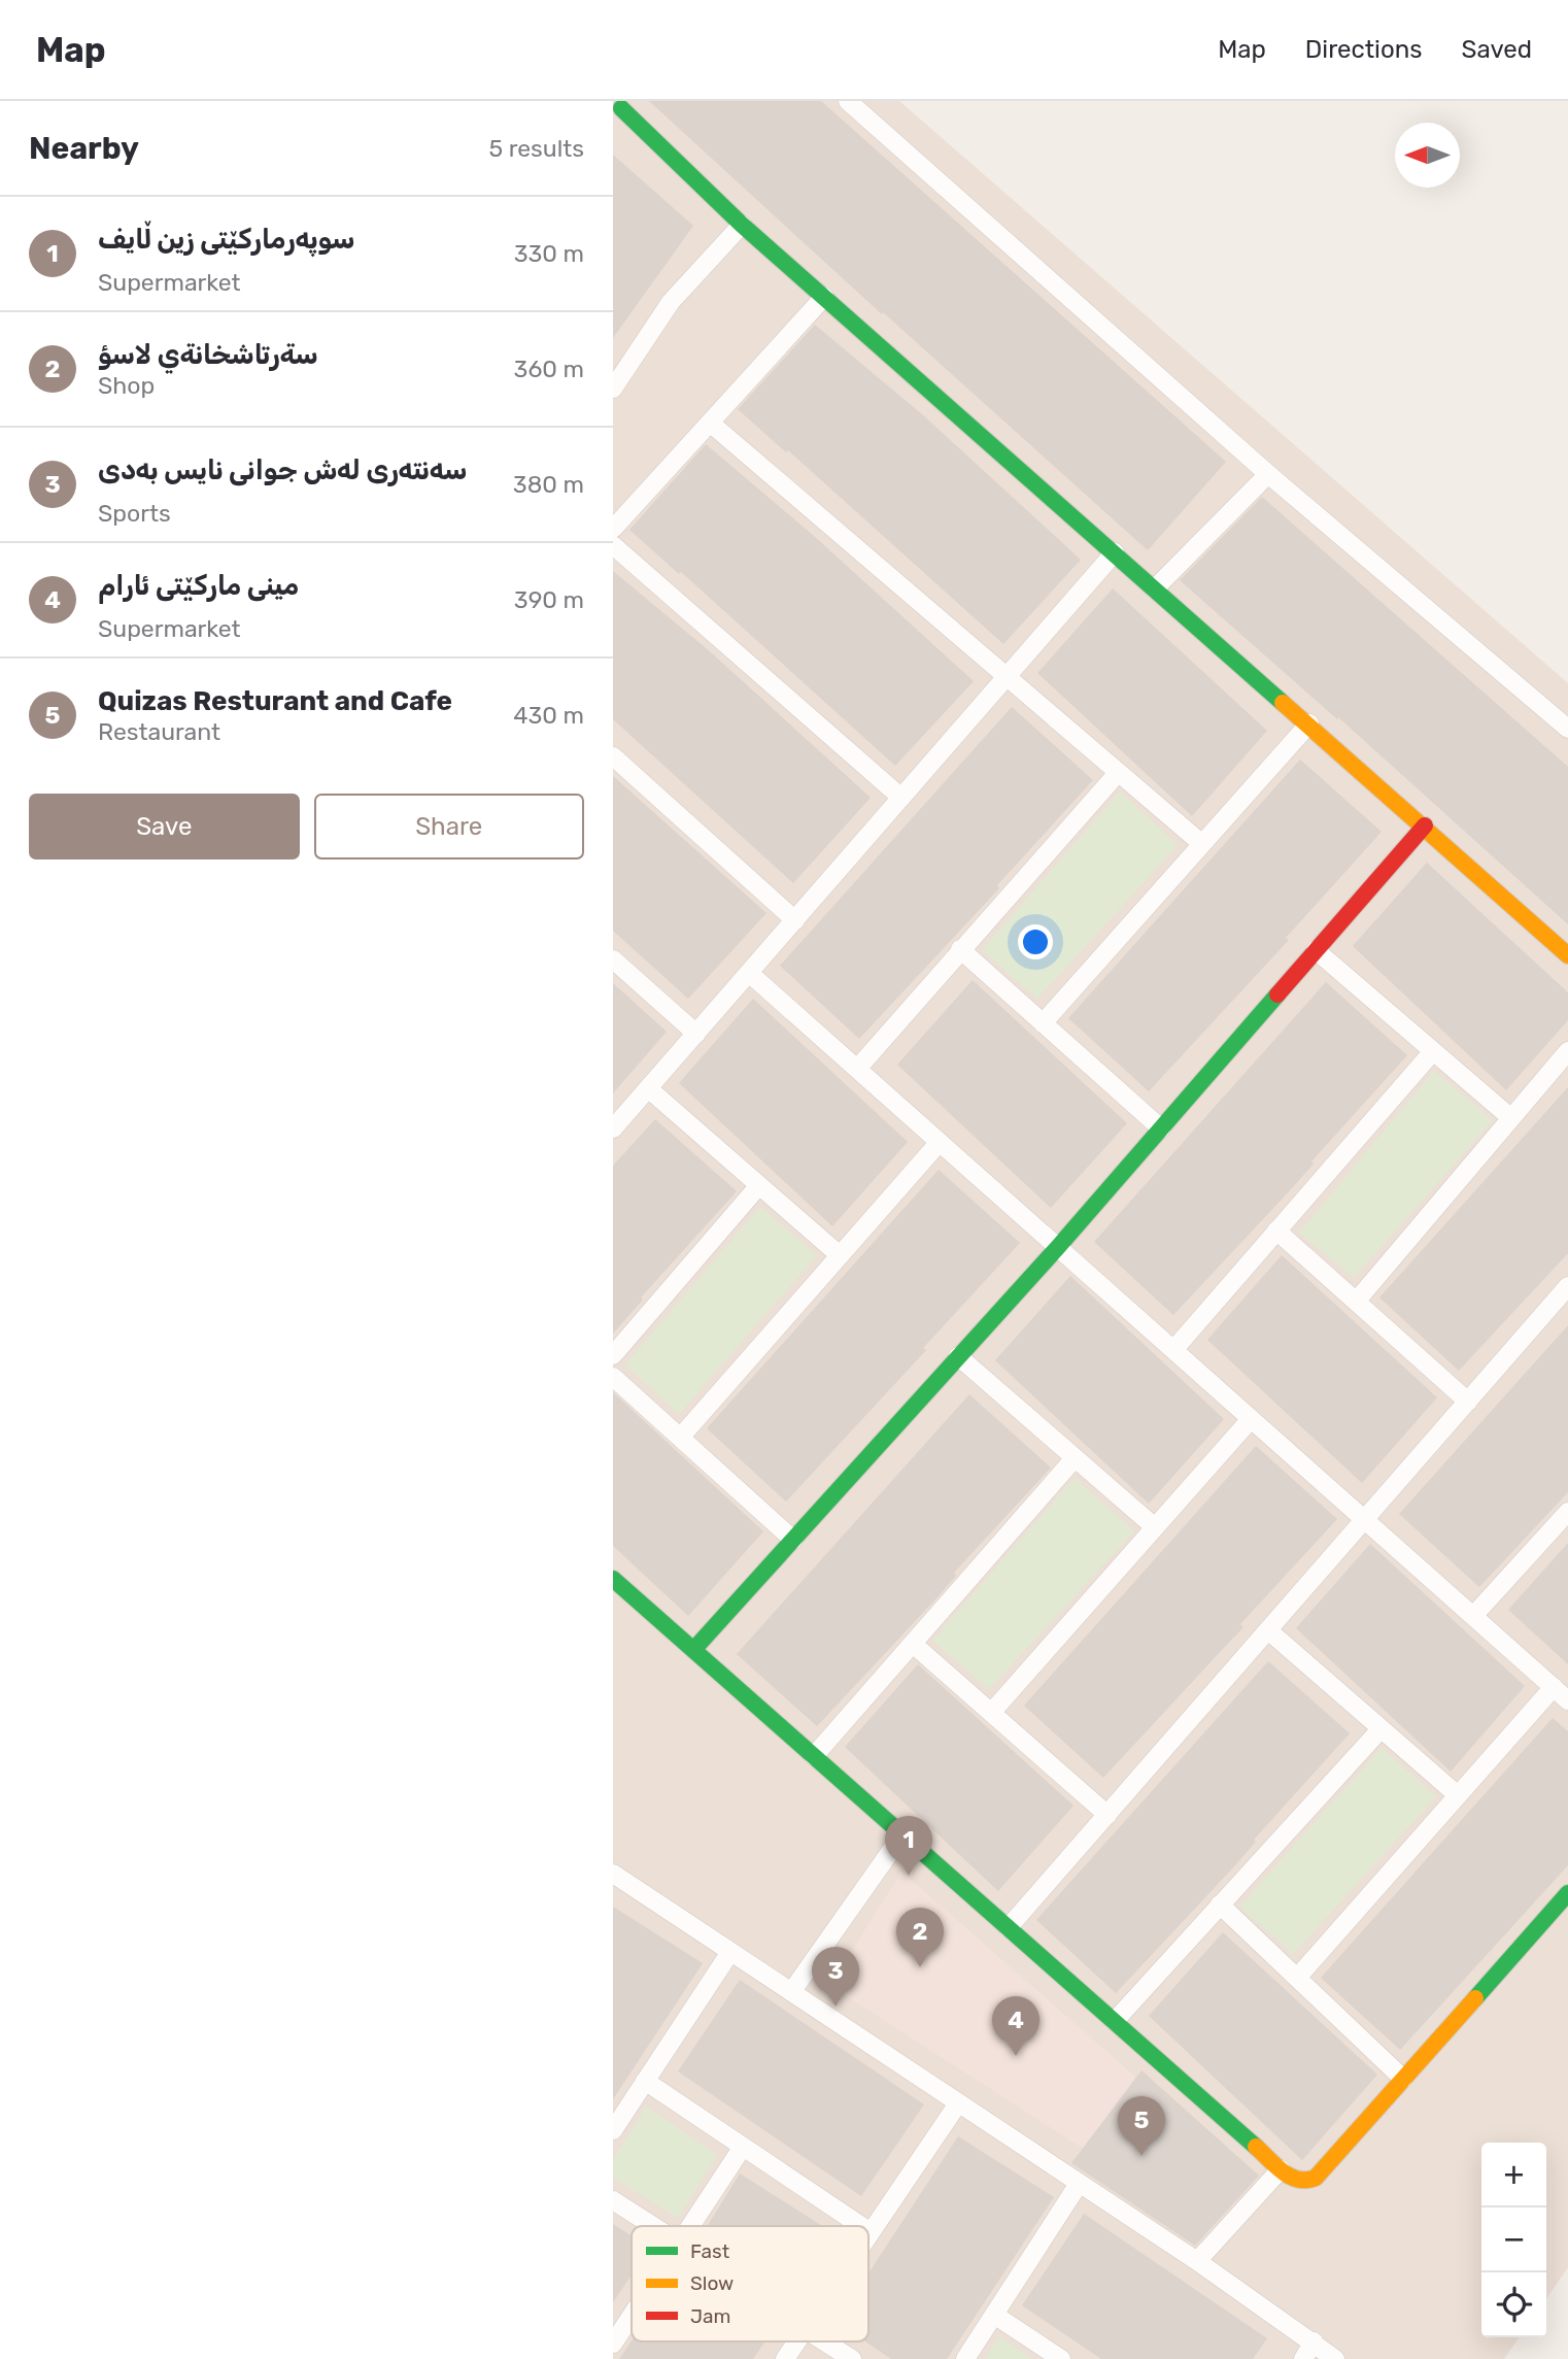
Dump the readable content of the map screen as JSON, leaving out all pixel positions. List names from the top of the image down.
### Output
{
  "legend": ["Fast", "Slow", "Jam"],
  "north": "left",
  "page": {
    "header": "Map",
    "nav": ["Map", "Directions", "Saved"],
    "heading": ["Nearby", "5 results"],
    "list": [
      {
        "mark": "1",
        "name": "سوپەرماركێتی زین ڵایف",
        "note": "Supermarket",
        "value": "330 m"
      },
      {
        "mark": "2",
        "name": "سةرتاشخانةي لاسؤ",
        "note": "Shop",
        "value": "360 m"
      },
      {
        "mark": "3",
        "name": "سەنتەری لەش جوانی نایس بەدی",
        "note": "Sports",
        "value": "380 m"
      },
      {
        "mark": "4",
        "name": "مينی ماركێتی ئارام",
        "note": "Supermarket",
        "value": "390 m"
      },
      {
        "mark": "5",
        "name": "Quizas Resturant and Cafe",
        "note": "Restaurant",
        "value": "430 m"
      }
    ],
    "buttons": ["Save", "Share"],
    "pins": [
      "1",
      "2",
      "3",
      "4",
      "5"
    ],
    "map_buttons": ["+", "−"]
  }
}
